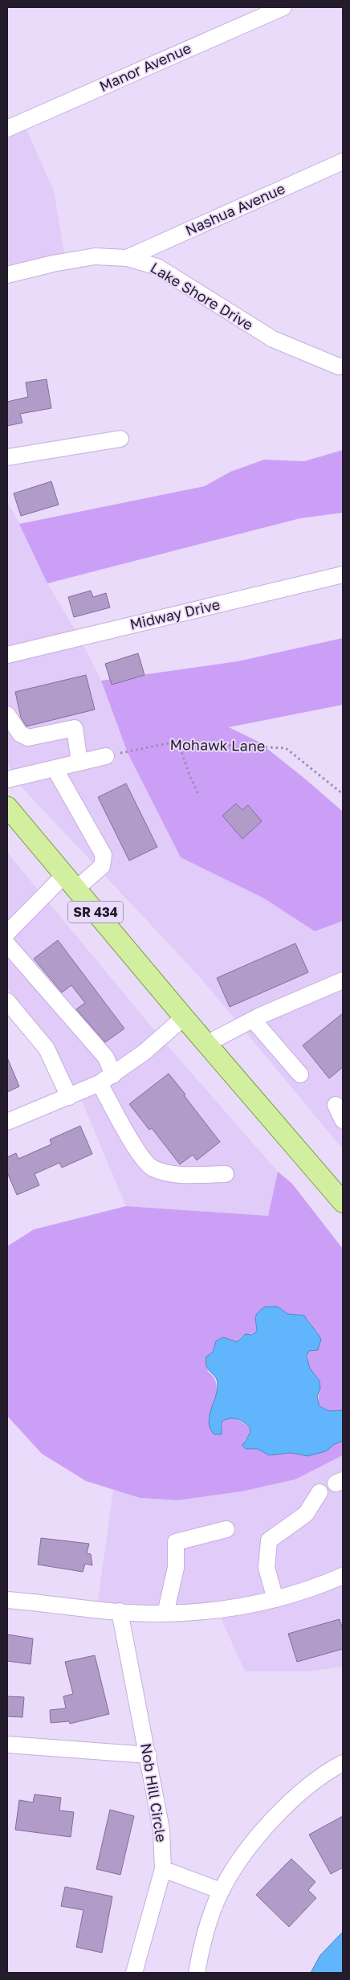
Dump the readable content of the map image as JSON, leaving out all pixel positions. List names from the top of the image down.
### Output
{
  "streets": {
    "main road": ["SR 434"],
    "street": [
      "Manor Avenue",
      "Nashua Avenue",
      "Lake Shore Drive",
      "Midway Drive",
      "Nob Hill Circle"
    ],
    "path": ["Mohawk Lane"]
  },
  "crossings": [
    ["Nashua Avenue", "Lake Shore Drive"]
  ]
}
